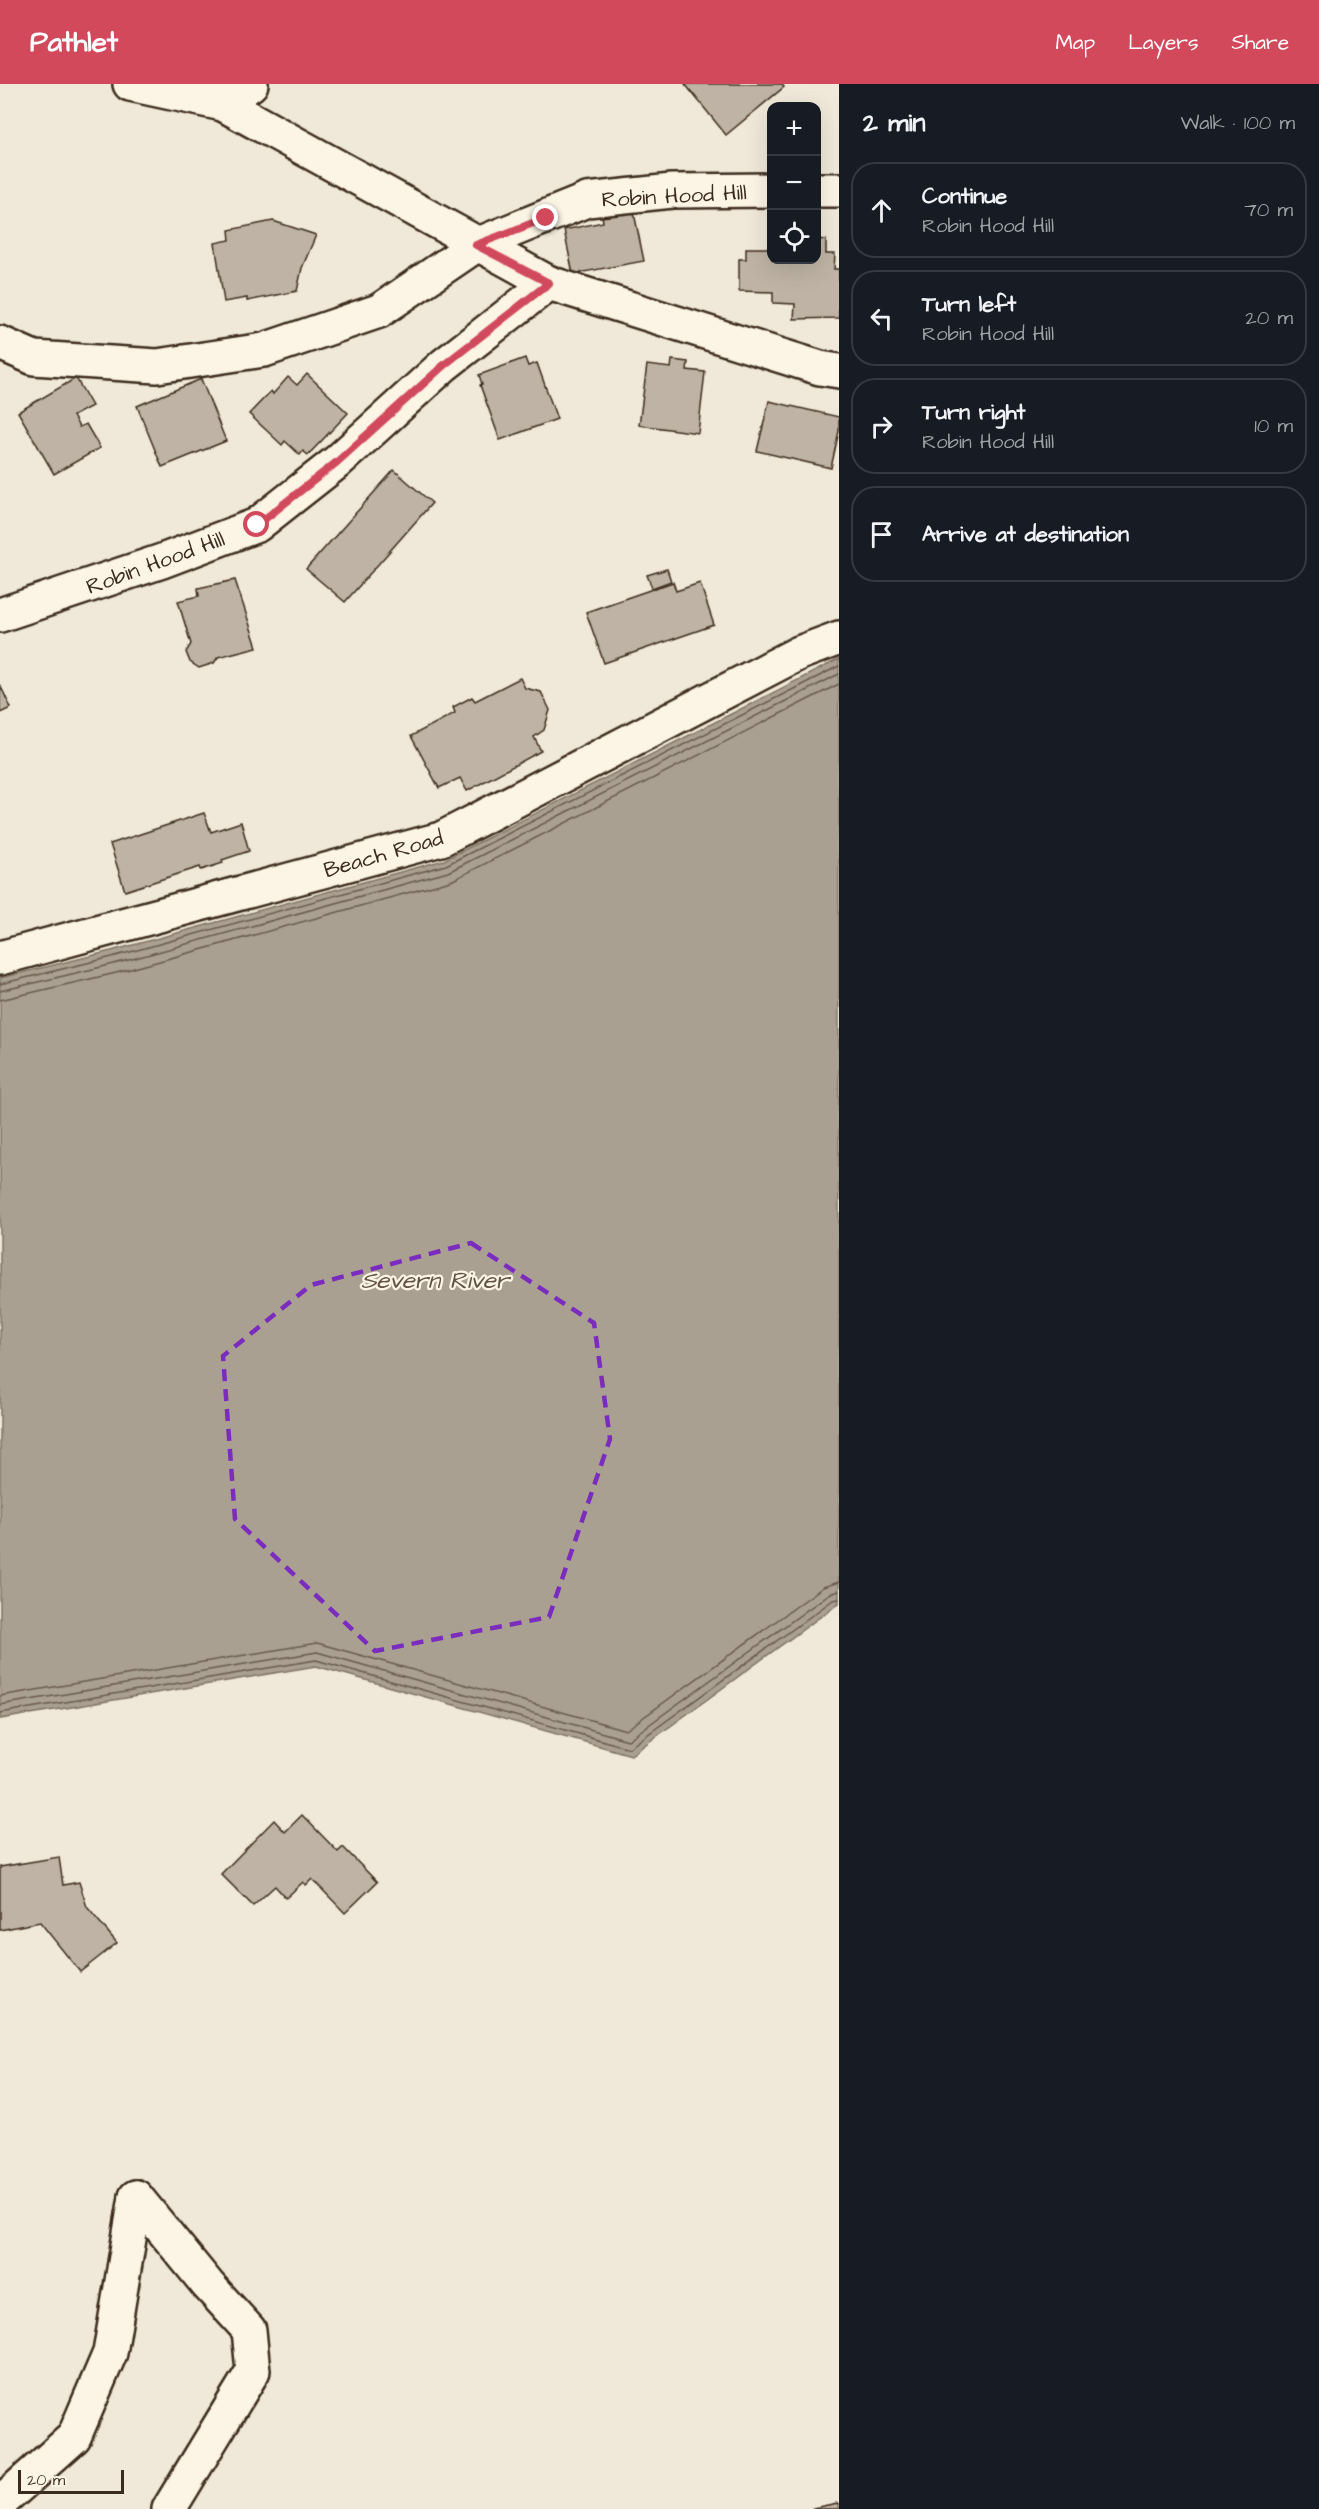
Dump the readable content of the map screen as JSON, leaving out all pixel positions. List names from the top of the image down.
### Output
{
  "streets": {
    "street": ["Robin Hood Hill", "Beach Road"]
  },
  "water": ["Severn River"],
  "scale_bar": "20 m",
  "page": {
    "header": "Pathlet",
    "nav": ["Map", "Layers", "Share"],
    "heading": ["2 min", "Walk · 100 m"],
    "map_buttons": ["+", "−"],
    "list": [
      ["Continue", "Robin Hood Hill", "70 m"],
      ["Turn left", "Robin Hood Hill", "20 m"],
      ["Turn right", "Robin Hood Hill", "10 m"],
      "Arrive at destination"
    ],
    "scale": "20 m"
  }
}
